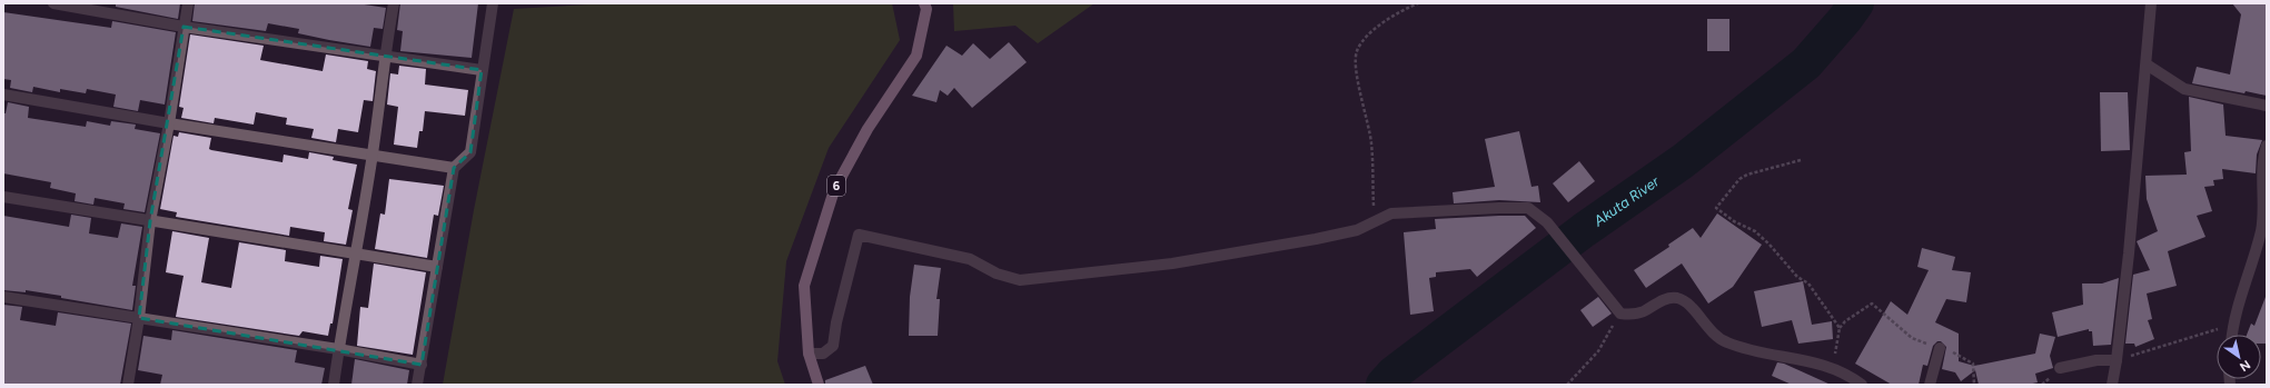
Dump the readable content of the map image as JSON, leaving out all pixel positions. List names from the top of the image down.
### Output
{
  "streets": {
    "main road": ["6"]
  },
  "water": ["Akuta River"],
  "north": "bottom right"
}
